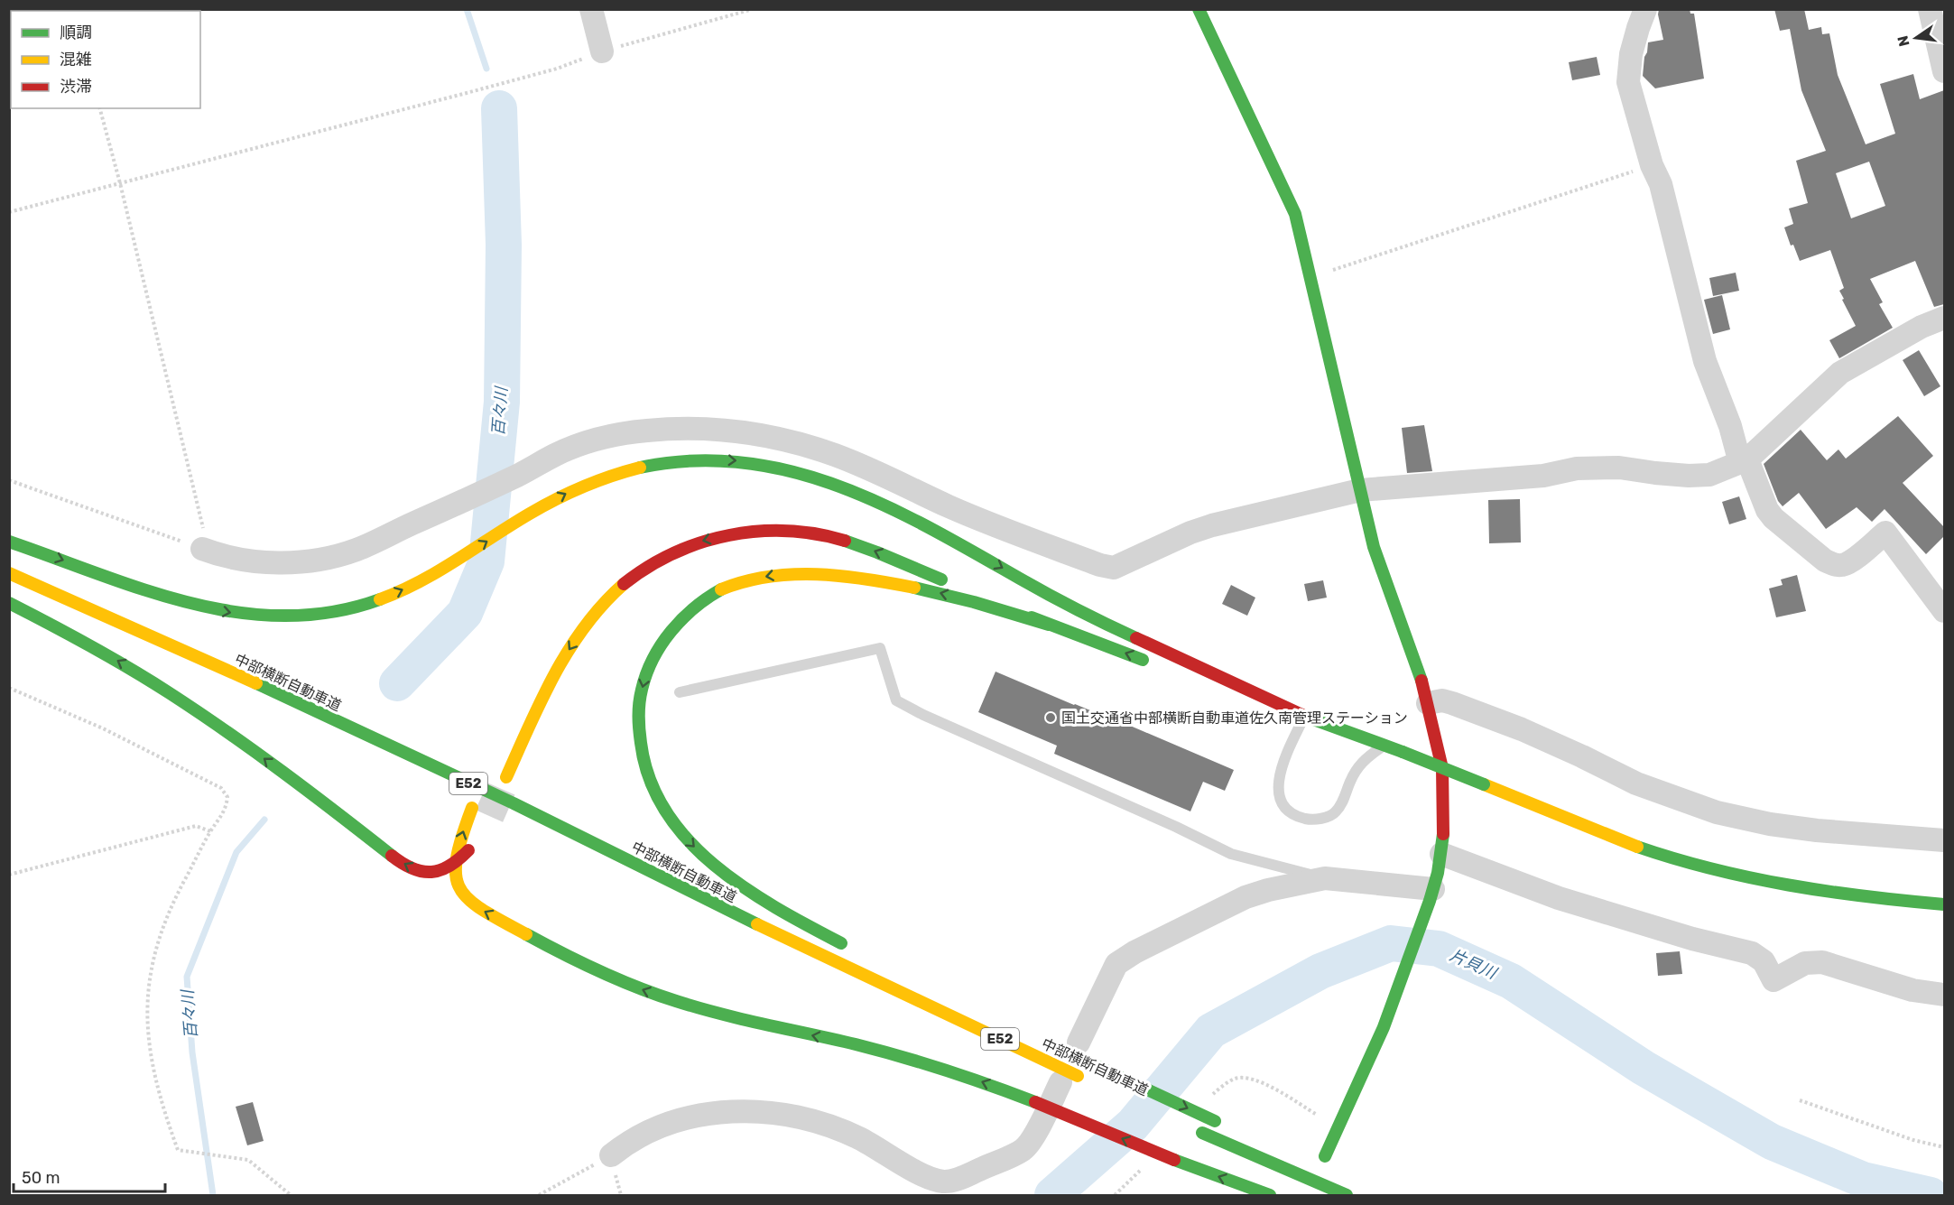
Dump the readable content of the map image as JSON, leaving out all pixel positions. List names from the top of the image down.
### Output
{
  "streets": {
    "main road": ["中部横断自動車道", "E52"]
  },
  "water": ["百々川", "片貝川"],
  "places": ["国土交通省中部横断自動車道佐久南管理ステーション"],
  "legend": ["順調", "混雑", "渋滞"],
  "scale_bar": "50 m",
  "north": "left"
}
